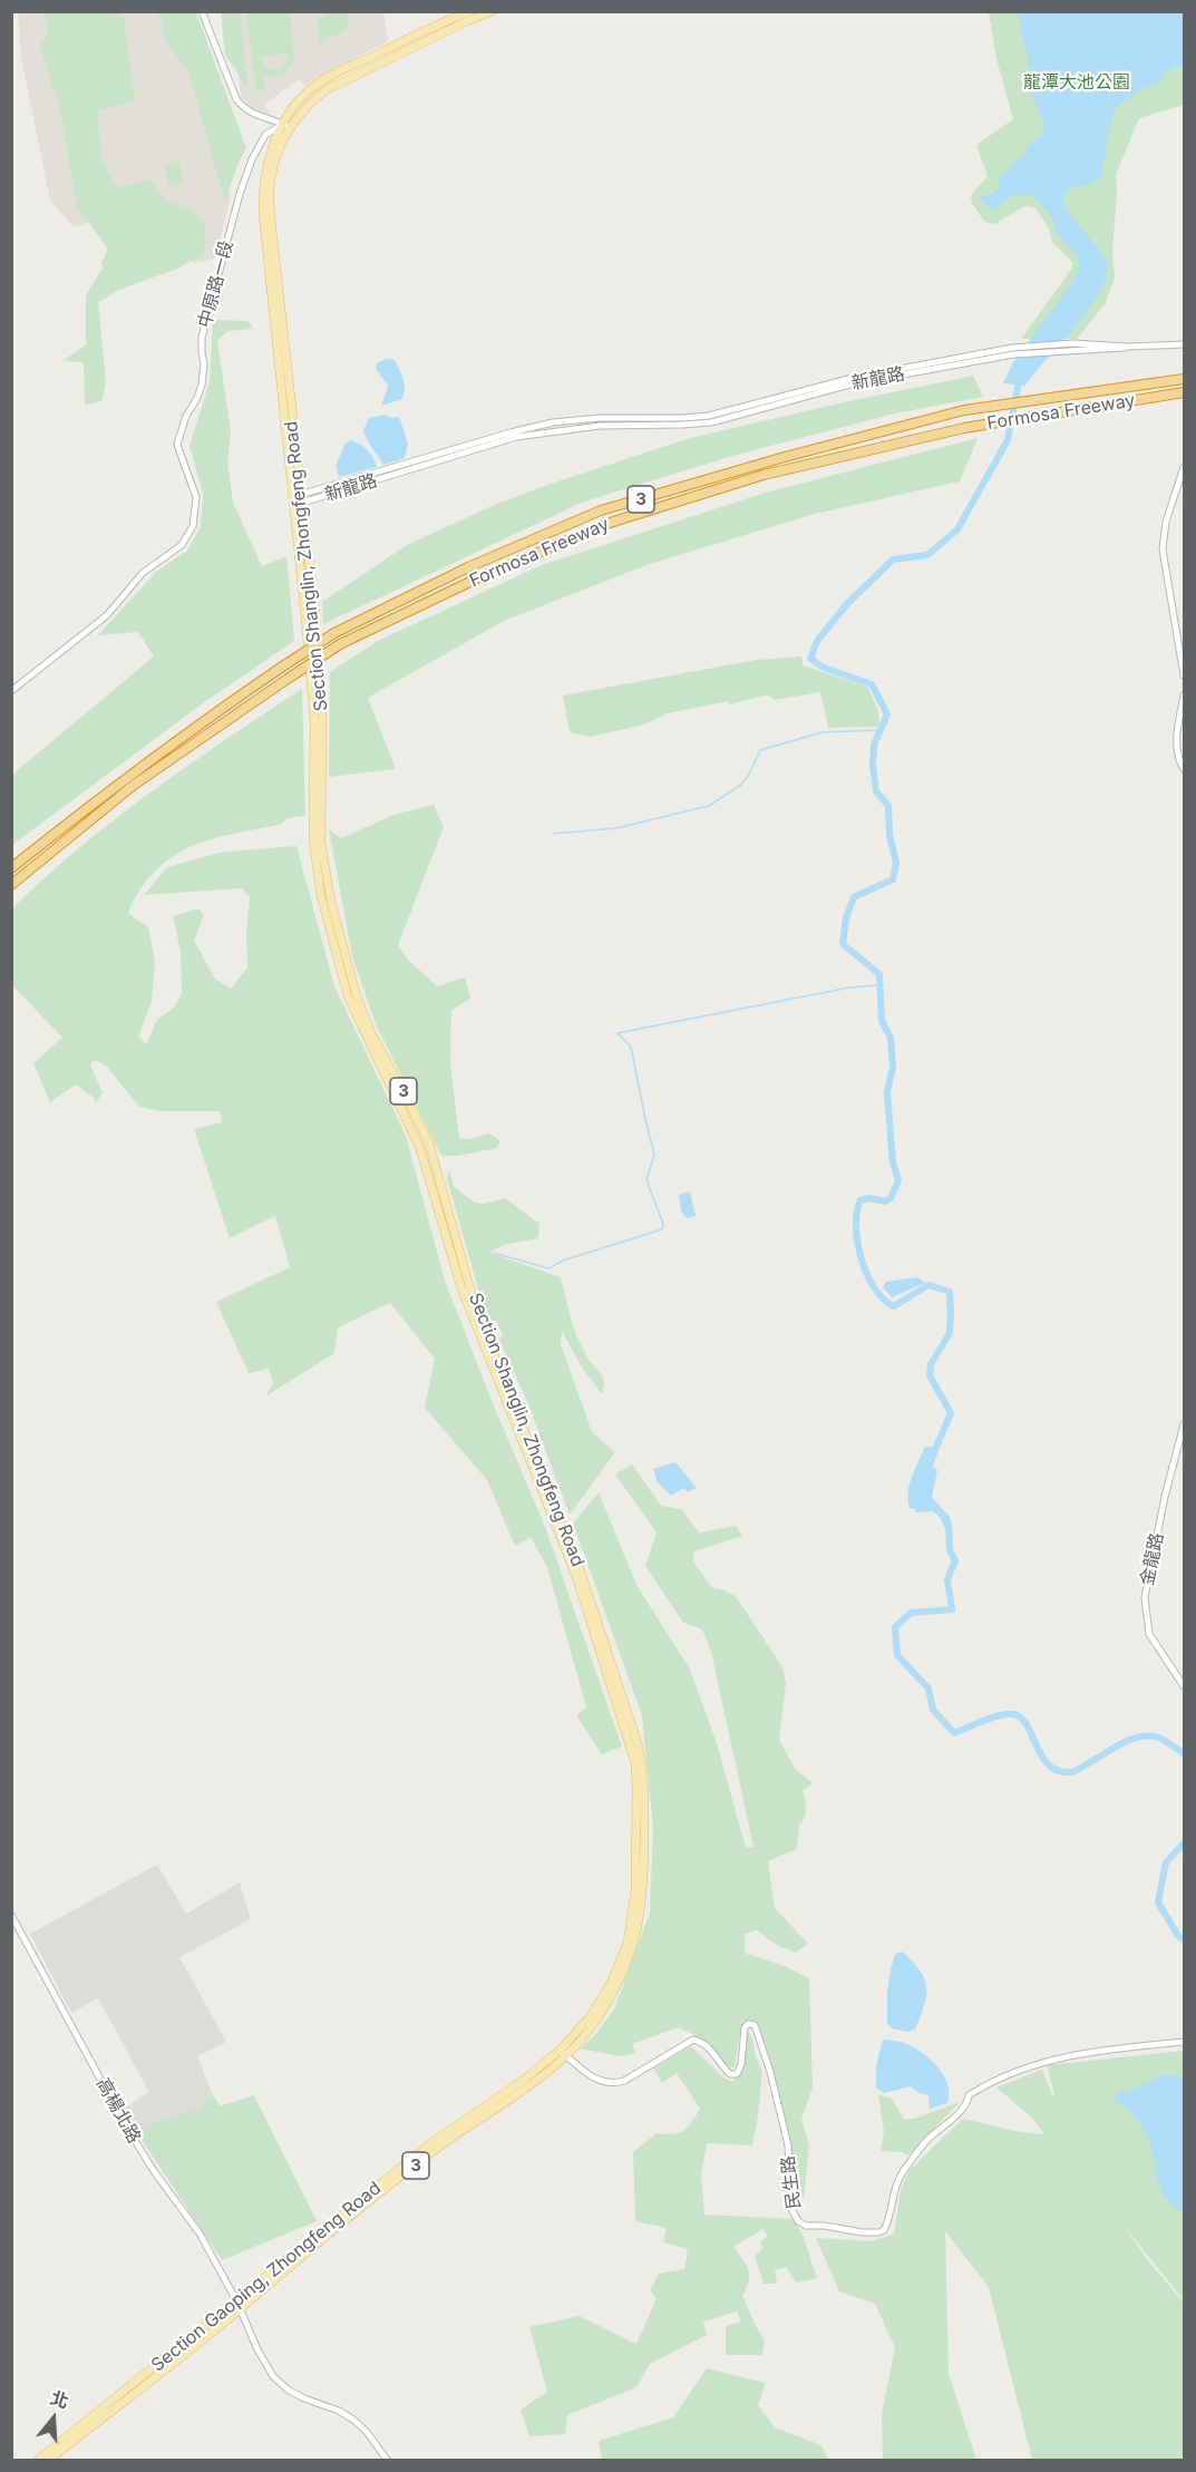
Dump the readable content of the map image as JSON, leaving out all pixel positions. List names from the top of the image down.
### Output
{
  "streets": {
    "highway": ["Formosa Freeway", "3"],
    "main road": ["Section Shanglin, Zhongfeng Road", "Section Gaoping, Zhongfeng Road"],
    "street": [
      "中原路一段",
      "新龍路",
      "金龍路",
      "高楊北路",
      "民生路"
    ]
  },
  "crossings": [
    ["中原路一段", "3"],
    ["中原路一段", "Section Shanglin, Zhongfeng Road"],
    ["新龍路", "Section Shanglin, Zhongfeng Road"],
    ["3", "Section Shanglin, Zhongfeng Road"],
    ["Section Shanglin, Zhongfeng Road", "Section Gaoping, Zhongfeng Road"],
    ["高楊北路", "Section Gaoping, Zhongfeng Road"],
    ["民生路", "Section Gaoping, Zhongfeng Road"]
  ],
  "parks": ["龍潭大池公園"],
  "north": "top"
}
